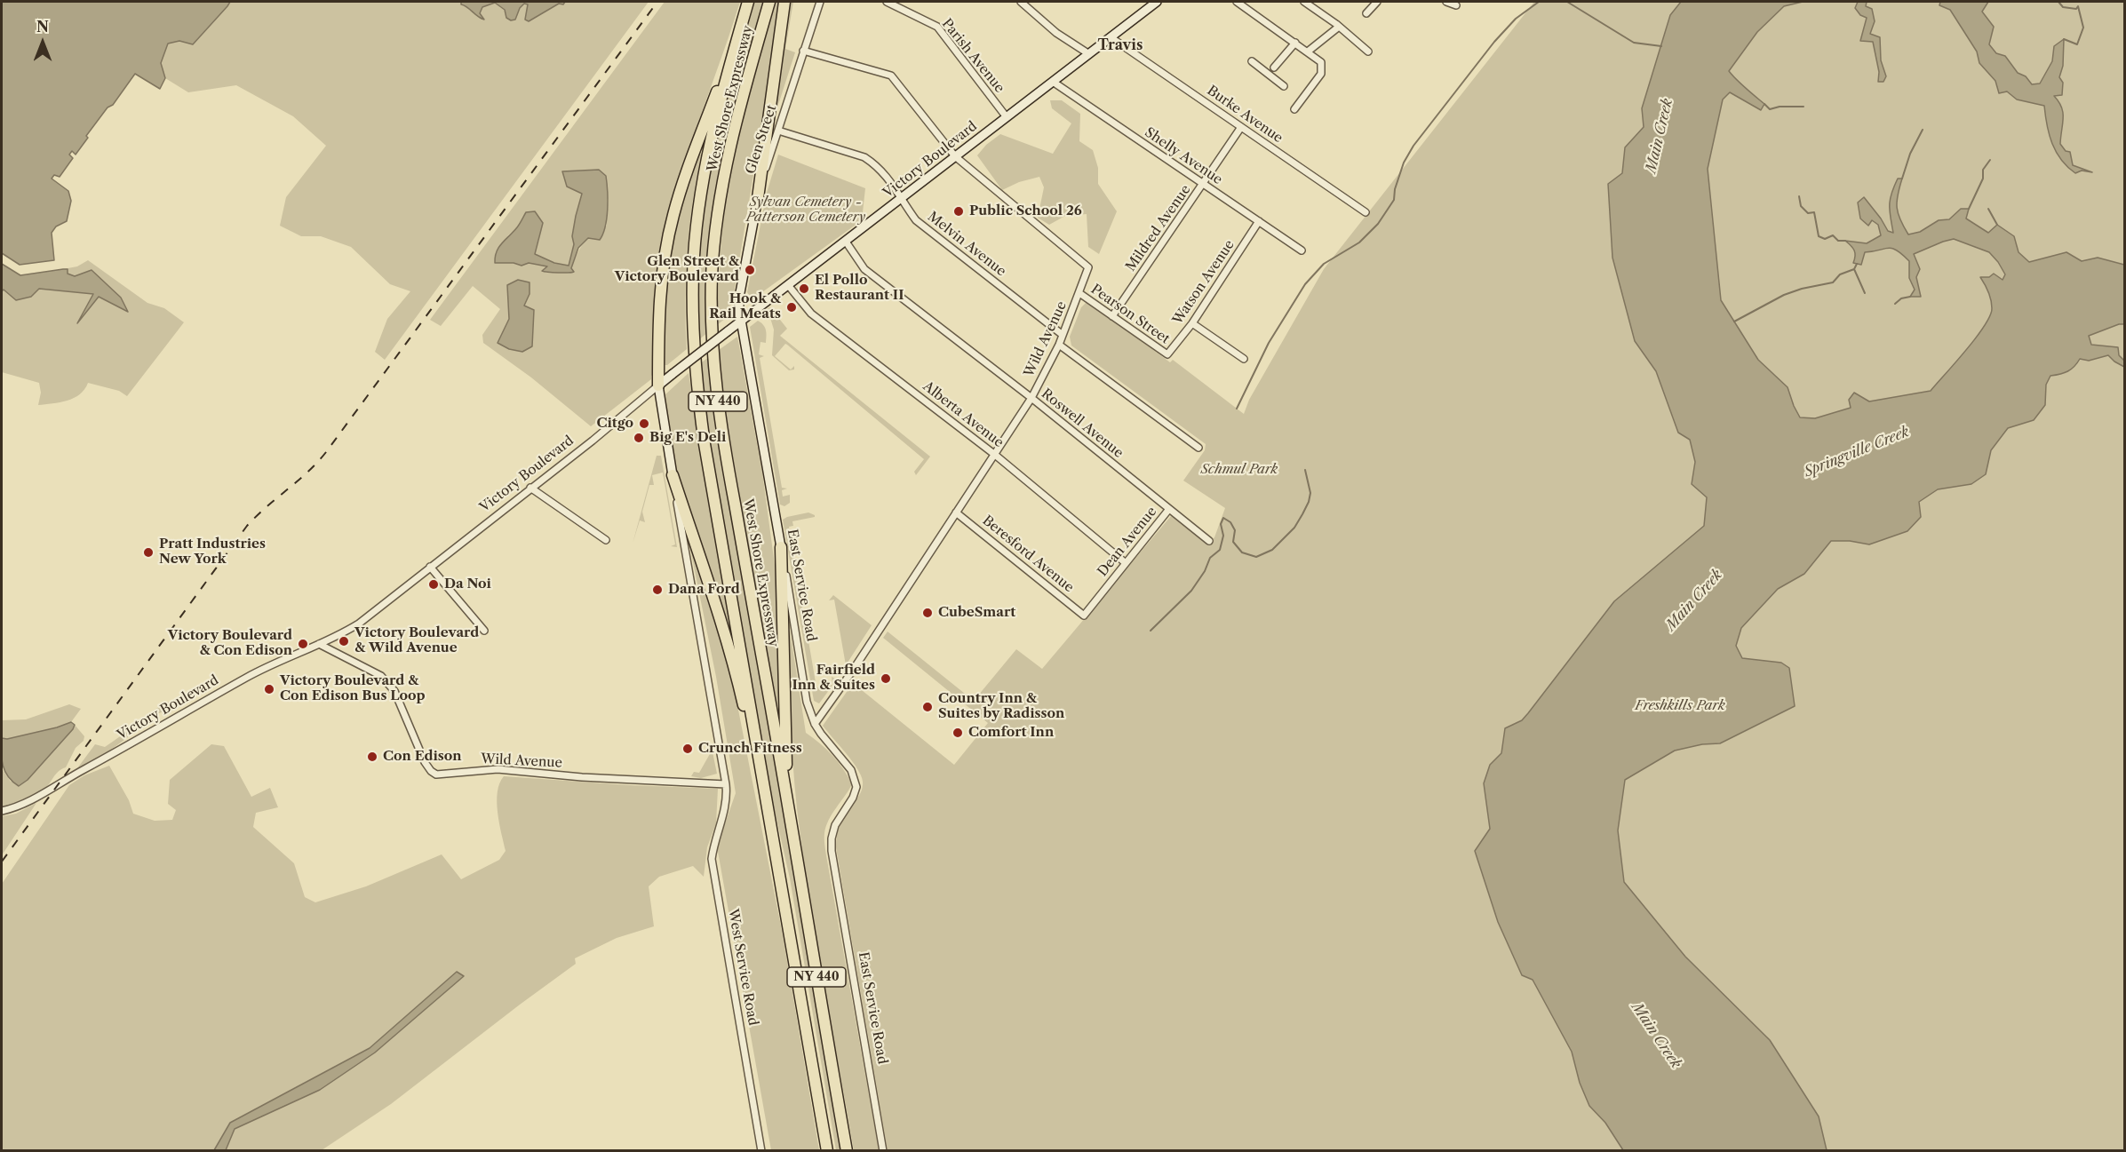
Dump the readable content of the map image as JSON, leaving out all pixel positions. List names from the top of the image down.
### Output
{
  "streets": {
    "highway": ["West Shore Expressway", "NY 440"],
    "main road": [
      "Glen Street",
      "Victory Boulevard",
      "East Service Road",
      "West Service Road"
    ],
    "street": [
      "Parish Avenue",
      "Burke Avenue",
      "Shelly Avenue",
      "Mildred Avenue",
      "Melvin Avenue",
      "Watson Avenue",
      "Pearson Street",
      "Wild Avenue",
      "Alberta Avenue",
      "Roswell Avenue",
      "Dean Avenue",
      "Beresford Avenue"
    ]
  },
  "crossings": [
    ["Parish Avenue", "Victory Boulevard"],
    ["Burke Avenue", "Victory Boulevard"],
    ["Burke Avenue", "Mildred Avenue"],
    ["Glen Street", "Victory Boulevard"],
    ["Glen Street", "Melvin Avenue"],
    ["Glen Street", "Wild Avenue"],
    ["Glen Street", "East Service Road"],
    ["Shelly Avenue", "Victory Boulevard"],
    ["Shelly Avenue", "Mildred Avenue"],
    ["Shelly Avenue", "Watson Avenue"],
    ["Victory Boulevard", "Melvin Avenue"],
    ["Victory Boulevard", "Wild Avenue"],
    ["Victory Boulevard", "Alberta Avenue"],
    ["Victory Boulevard", "Roswell Avenue"],
    ["Victory Boulevard", "East Service Road"],
    ["Victory Boulevard", "West Service Road"],
    ["Mildred Avenue", "Pearson Street"],
    ["Melvin Avenue", "Wild Avenue"],
    ["Watson Avenue", "Pearson Street"],
    ["Pearson Street", "Wild Avenue"],
    ["Wild Avenue", "Alberta Avenue"],
    ["Wild Avenue", "Roswell Avenue"],
    ["Wild Avenue", "Beresford Avenue"],
    ["Wild Avenue", "East Service Road"],
    ["Wild Avenue", "West Service Road"],
    ["Alberta Avenue", "Dean Avenue"],
    ["Roswell Avenue", "Dean Avenue"],
    ["Dean Avenue", "Beresford Avenue"]
  ],
  "districts": ["Travis"],
  "water": ["Main Creek", "Springville Creek"],
  "parks": ["Sylvan Cemetery - Patterson Cemetery", "Schmul Park", "Freshkills Park"],
  "places": [
    "Public School 26",
    "Glen Street & Victory Boulevard",
    "El Pollo Restaurant II",
    "Hook & Rail Meats",
    "Citgo",
    "Big E's Deli",
    "Pratt Industries New York",
    "Da Noi",
    "Dana Ford",
    "CubeSmart",
    "Victory Boulevard & Wild Avenue",
    "Victory Boulevard & Con Edison",
    "Fairfield Inn & Suites",
    "Victory Boulevard & Con Edison Bus Loop",
    "Country Inn & Suites by Radisson",
    "Comfort Inn",
    "Crunch Fitness",
    "Con Edison"
  ],
  "north": "top"
}
